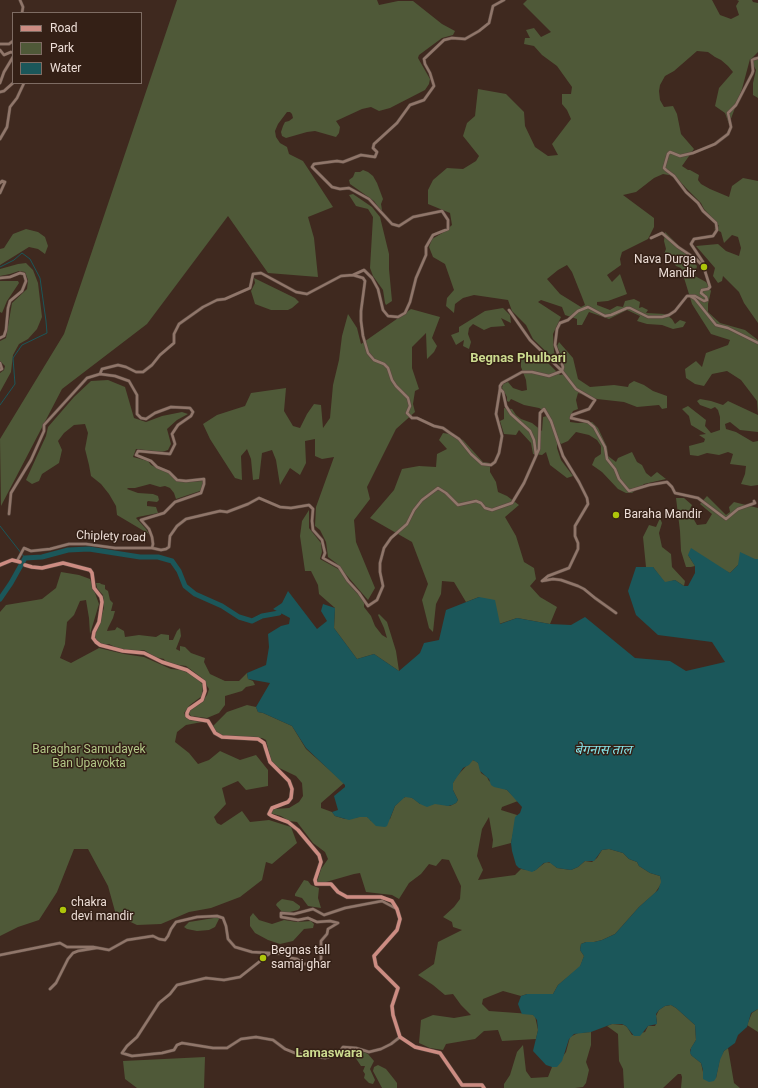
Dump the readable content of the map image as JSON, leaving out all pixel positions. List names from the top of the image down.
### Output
{
  "streets": {
    "street": ["Chiplety road"]
  },
  "districts": ["Begnas Phulbari", "Lamaswara"],
  "water": ["बेगनास ताल"],
  "parks": ["Baraghar Samudayek Ban Upavokta"],
  "places": [
    "Nava Durga Mandir",
    "Baraha Mandir",
    "chakra devi mandir",
    "Begnas tall samaj ghar"
  ],
  "legend": ["Road", "Park", "Water"]
}
